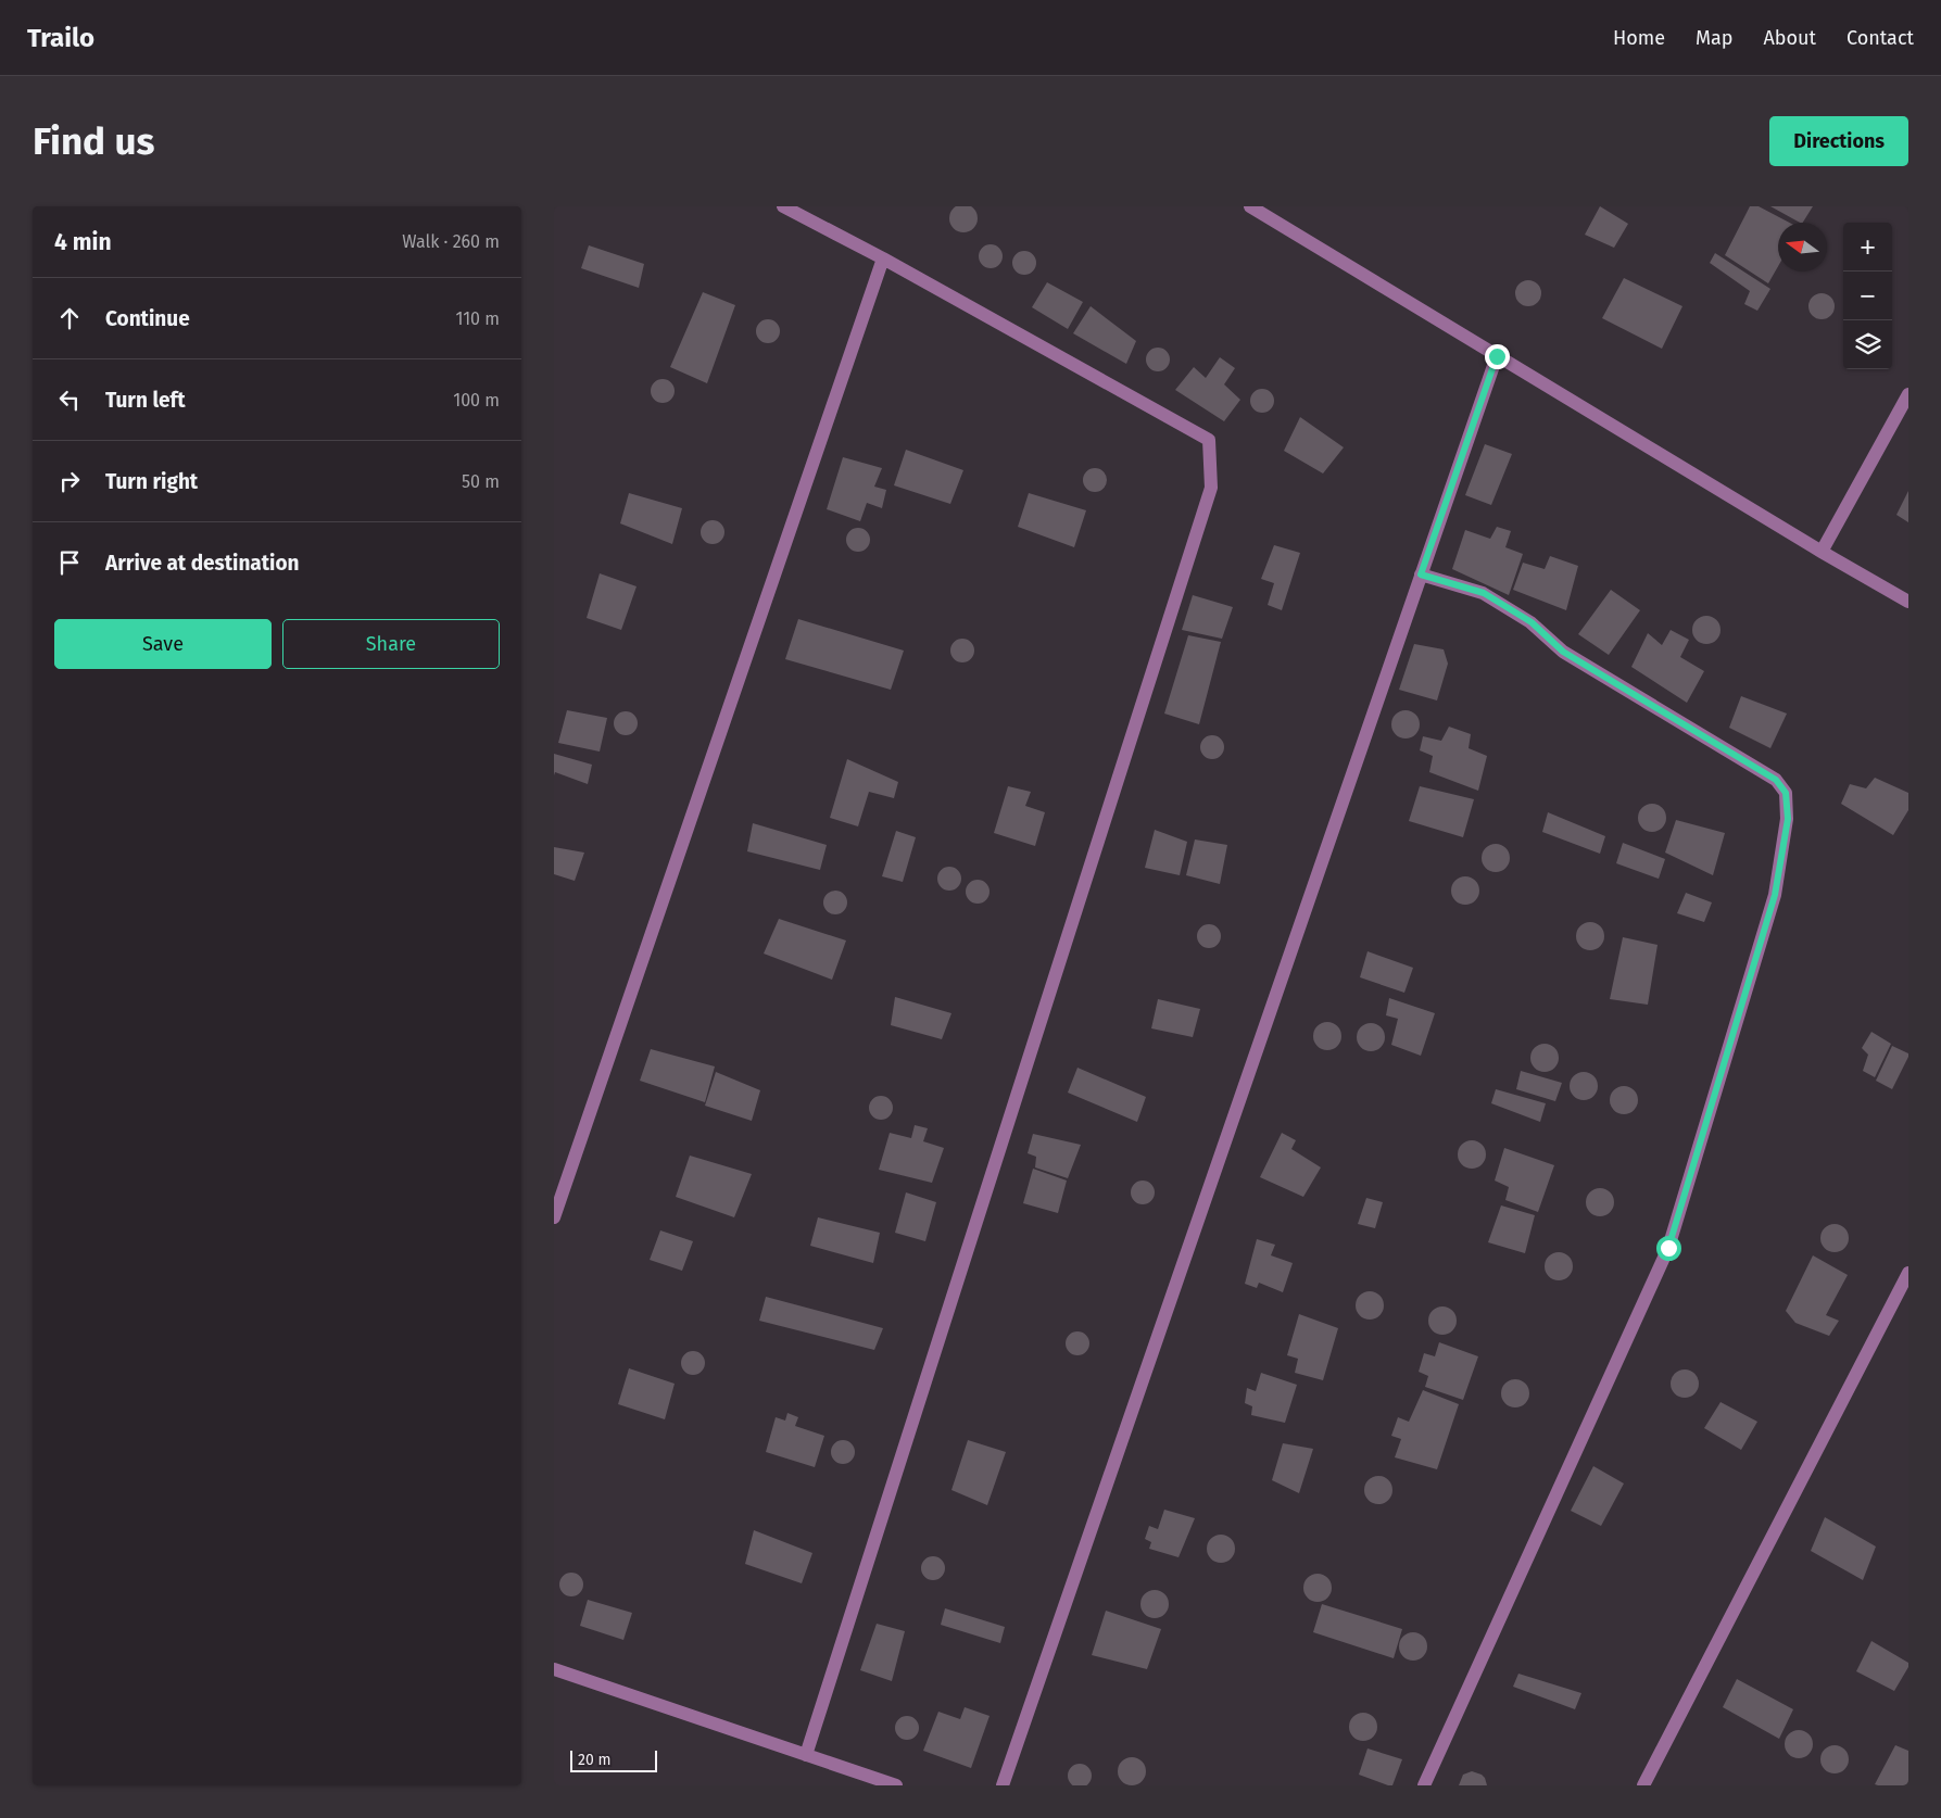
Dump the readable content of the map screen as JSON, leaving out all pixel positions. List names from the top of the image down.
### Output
{
  "scale_bar": "20 m",
  "north": "left",
  "page": {
    "header": "Trailo",
    "nav": [
      "Home",
      "Map",
      "About",
      "Contact"
    ],
    "buttons": [
      "Directions",
      ["Save", "Share"]
    ],
    "title": "Find us",
    "heading": ["4 min", "Walk · 260 m"],
    "map_buttons": ["+", "−"],
    "list": [
      ["Continue", "110 m"],
      ["Turn left", "100 m"],
      ["Turn right", "50 m"],
      "Arrive at destination"
    ],
    "scale": "20 m"
  }
}
